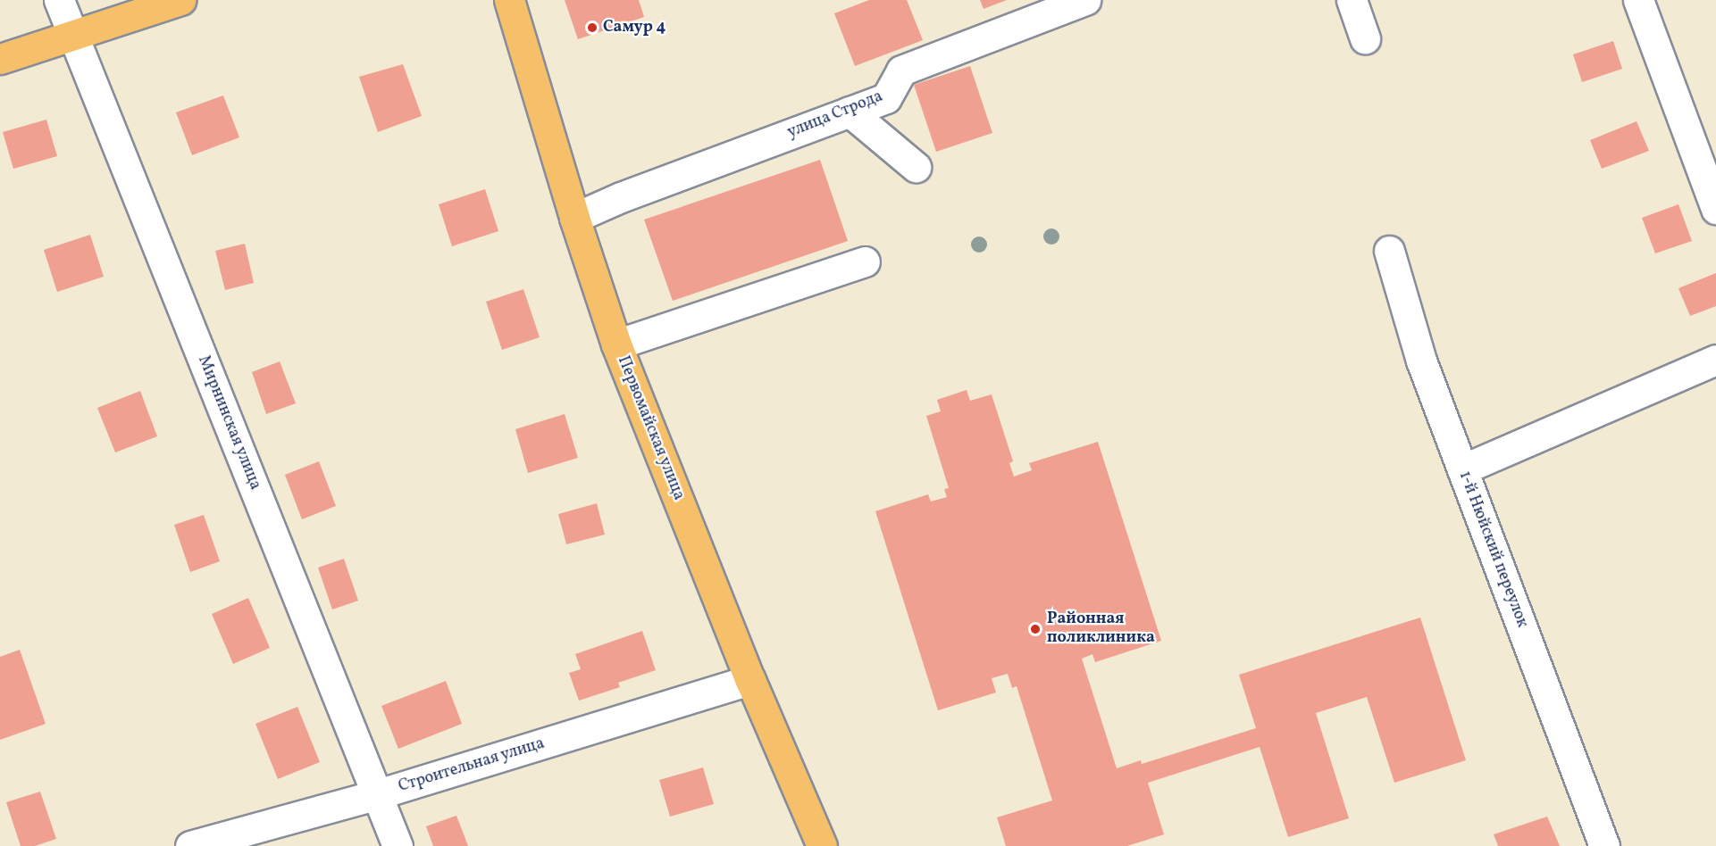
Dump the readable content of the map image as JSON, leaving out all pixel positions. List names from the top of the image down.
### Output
{
  "streets": {
    "main road": ["Первомайская улица"],
    "street": [
      "улица Строда",
      "Мирнинская улица",
      "1-й Нюйский переулок",
      "Строительная улица"
    ]
  },
  "crossings": [
    ["улица Строда", "Первомайская улица"],
    ["Мирнинская улица", "Строительная улица"],
    ["Первомайская улица", "Строительная улица"]
  ],
  "places": ["Самур 4", "Районная поликлиника"]
}
